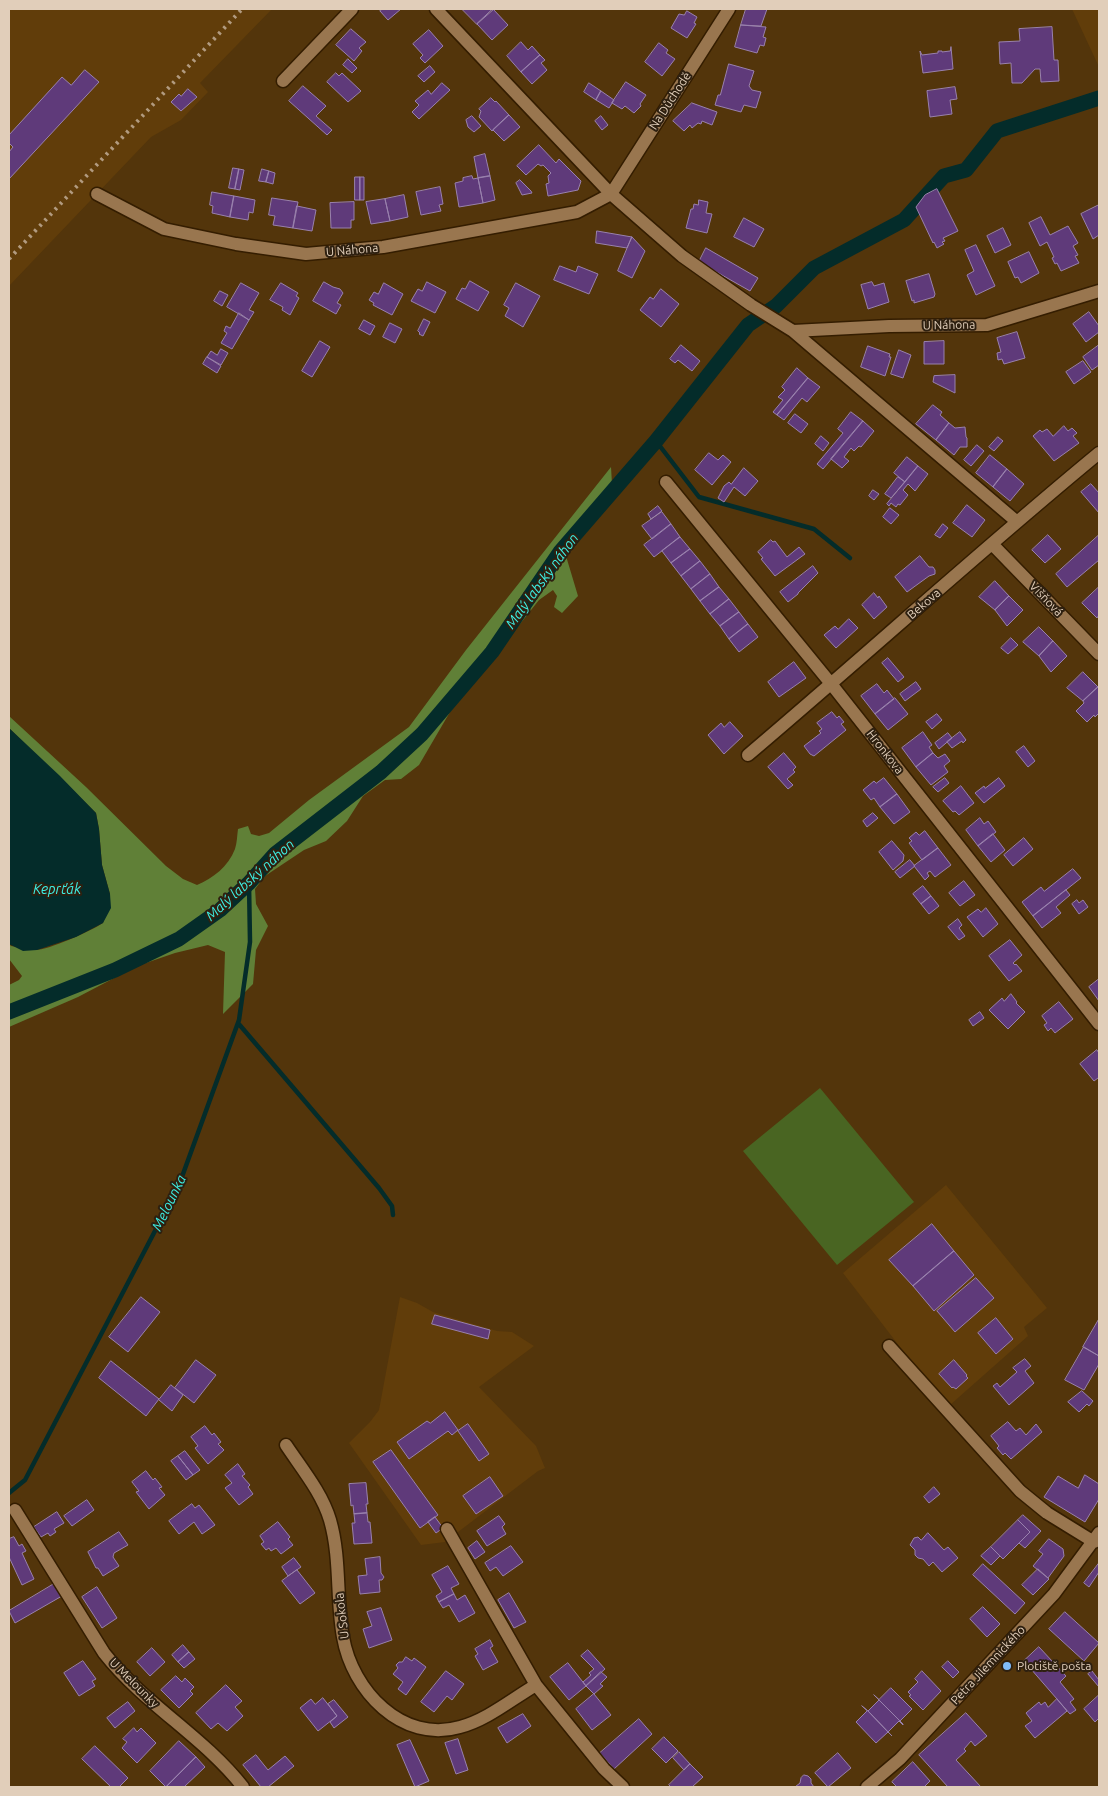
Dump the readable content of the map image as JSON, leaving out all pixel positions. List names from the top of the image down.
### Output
{
  "streets": {
    "street": [
      "Na Důchodě",
      "U Náhona",
      "Višňová",
      "Bekova",
      "Hronkova",
      "U Sokola",
      "Petra Jilemnického",
      "U Melounky"
    ]
  },
  "crossings": [
    ["Na Důchodě", "U Náhona"],
    ["Višňová", "Bekova"],
    ["Bekova", "Hronkova"]
  ],
  "water": ["Malý labský náhon", "Keprťák", "Melounka"],
  "places": ["Plotiště pošta"]
}
